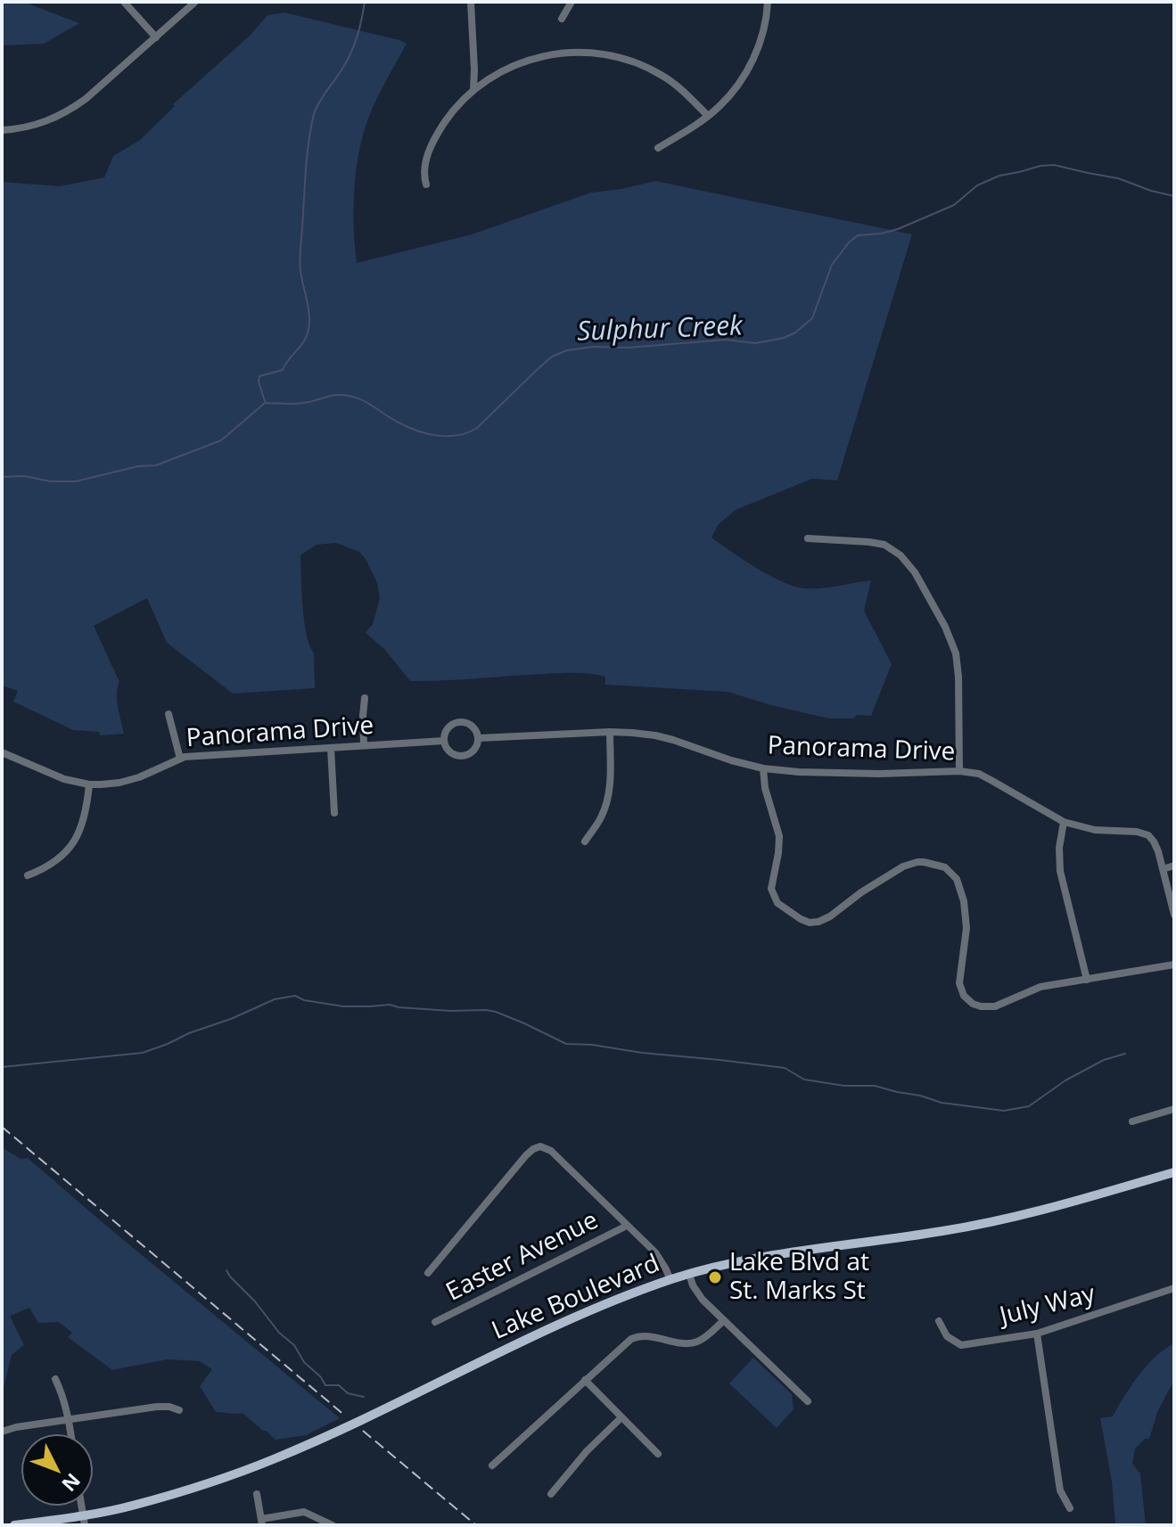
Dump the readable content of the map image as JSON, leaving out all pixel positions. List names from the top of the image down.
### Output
{
  "streets": {
    "main road": ["Lake Boulevard"],
    "street": ["Panorama Drive", "Easter Avenue", "July Way"]
  },
  "water": ["Sulphur Creek"],
  "places": ["Lake Blvd at St. Marks St"],
  "north": "bottom right"
}
